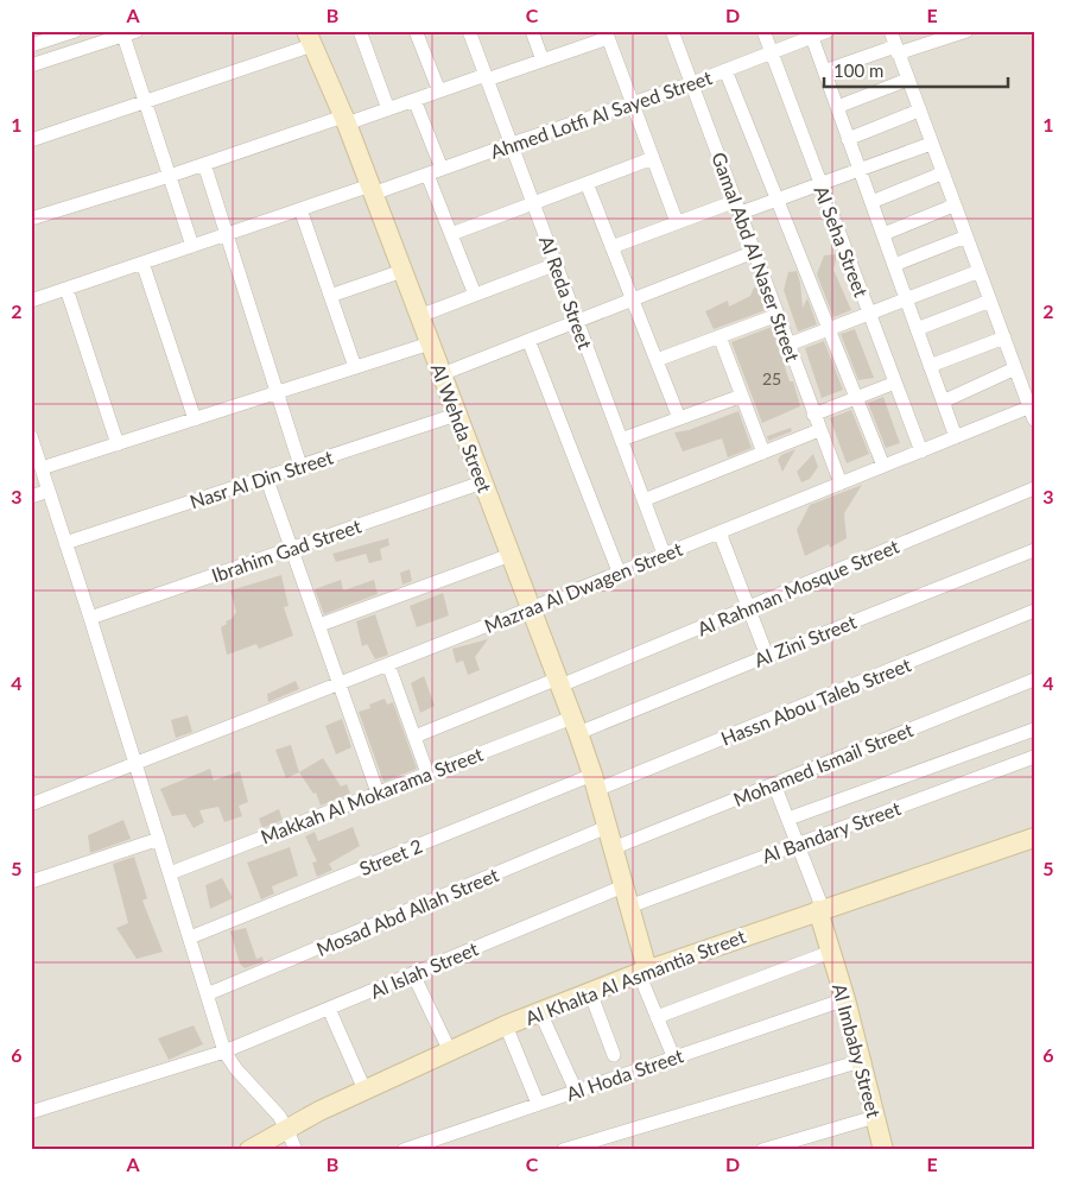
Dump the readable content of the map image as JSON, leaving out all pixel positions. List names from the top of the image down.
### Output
{
  "streets": {
    "street": [
      "Ahmed Lotfi Al Sayed Street",
      "Al Seha Street",
      "Gamal Abd Al Naser Street",
      "Al Reda Street",
      "Al Wehda Street",
      "Nasr Al Din Street",
      "Ibrahim Gad Street",
      "Mazraa Al Dwagen Street",
      "Al Rahman Mosque Street",
      "Al Zini Street",
      "Hassn Abou Taleb Street",
      "Mohamed Ismail Street",
      "Makkah Al Mokarama Street",
      "Al Bandary Street",
      "Street 2",
      "Mosad Abd Allah Street",
      "Al Islah Street",
      "Al Khalta Al Asmantia Street",
      "Al Imbaby Street",
      "Al Hoda Street"
    ]
  },
  "crossings": [
    ["Ahmed Lotfi Al Sayed Street", "Al Seha Street"],
    ["Ahmed Lotfi Al Sayed Street", "Gamal Abd Al Naser Street"],
    ["Ahmed Lotfi Al Sayed Street", "Al Reda Street"],
    ["Ahmed Lotfi Al Sayed Street", "Al Wehda Street"],
    ["Al Seha Street", "Mazraa Al Dwagen Street"],
    ["Gamal Abd Al Naser Street", "Mazraa Al Dwagen Street"],
    ["Al Reda Street", "Mazraa Al Dwagen Street"],
    ["Al Wehda Street", "Nasr Al Din Street"],
    ["Al Wehda Street", "Ibrahim Gad Street"],
    ["Al Wehda Street", "Mazraa Al Dwagen Street"],
    ["Al Wehda Street", "Al Rahman Mosque Street"],
    ["Al Wehda Street", "Al Zini Street"],
    ["Al Wehda Street", "Hassn Abou Taleb Street"],
    ["Al Wehda Street", "Mohamed Ismail Street"],
    ["Al Wehda Street", "Makkah Al Mokarama Street"],
    ["Al Wehda Street", "Al Bandary Street"],
    ["Al Wehda Street", "Street 2"],
    ["Al Wehda Street", "Mosad Abd Allah Street"],
    ["Al Wehda Street", "Al Islah Street"],
    ["Al Wehda Street", "Al Khalta Al Asmantia Street"],
    ["Al Zini Street", "Makkah Al Mokarama Street"],
    ["Hassn Abou Taleb Street", "Street 2"],
    ["Al Khalta Al Asmantia Street", "Al Imbaby Street"],
    ["Al Imbaby Street", "Al Hoda Street"]
  ],
  "house_numbers": ["25"],
  "scale_bar": "100 m",
  "grid": {
    "columns": [
      "A",
      "B",
      "C",
      "D",
      "E"
    ],
    "rows": [
      "1",
      "2",
      "3",
      "4",
      "5",
      "6"
    ]
  }
}
